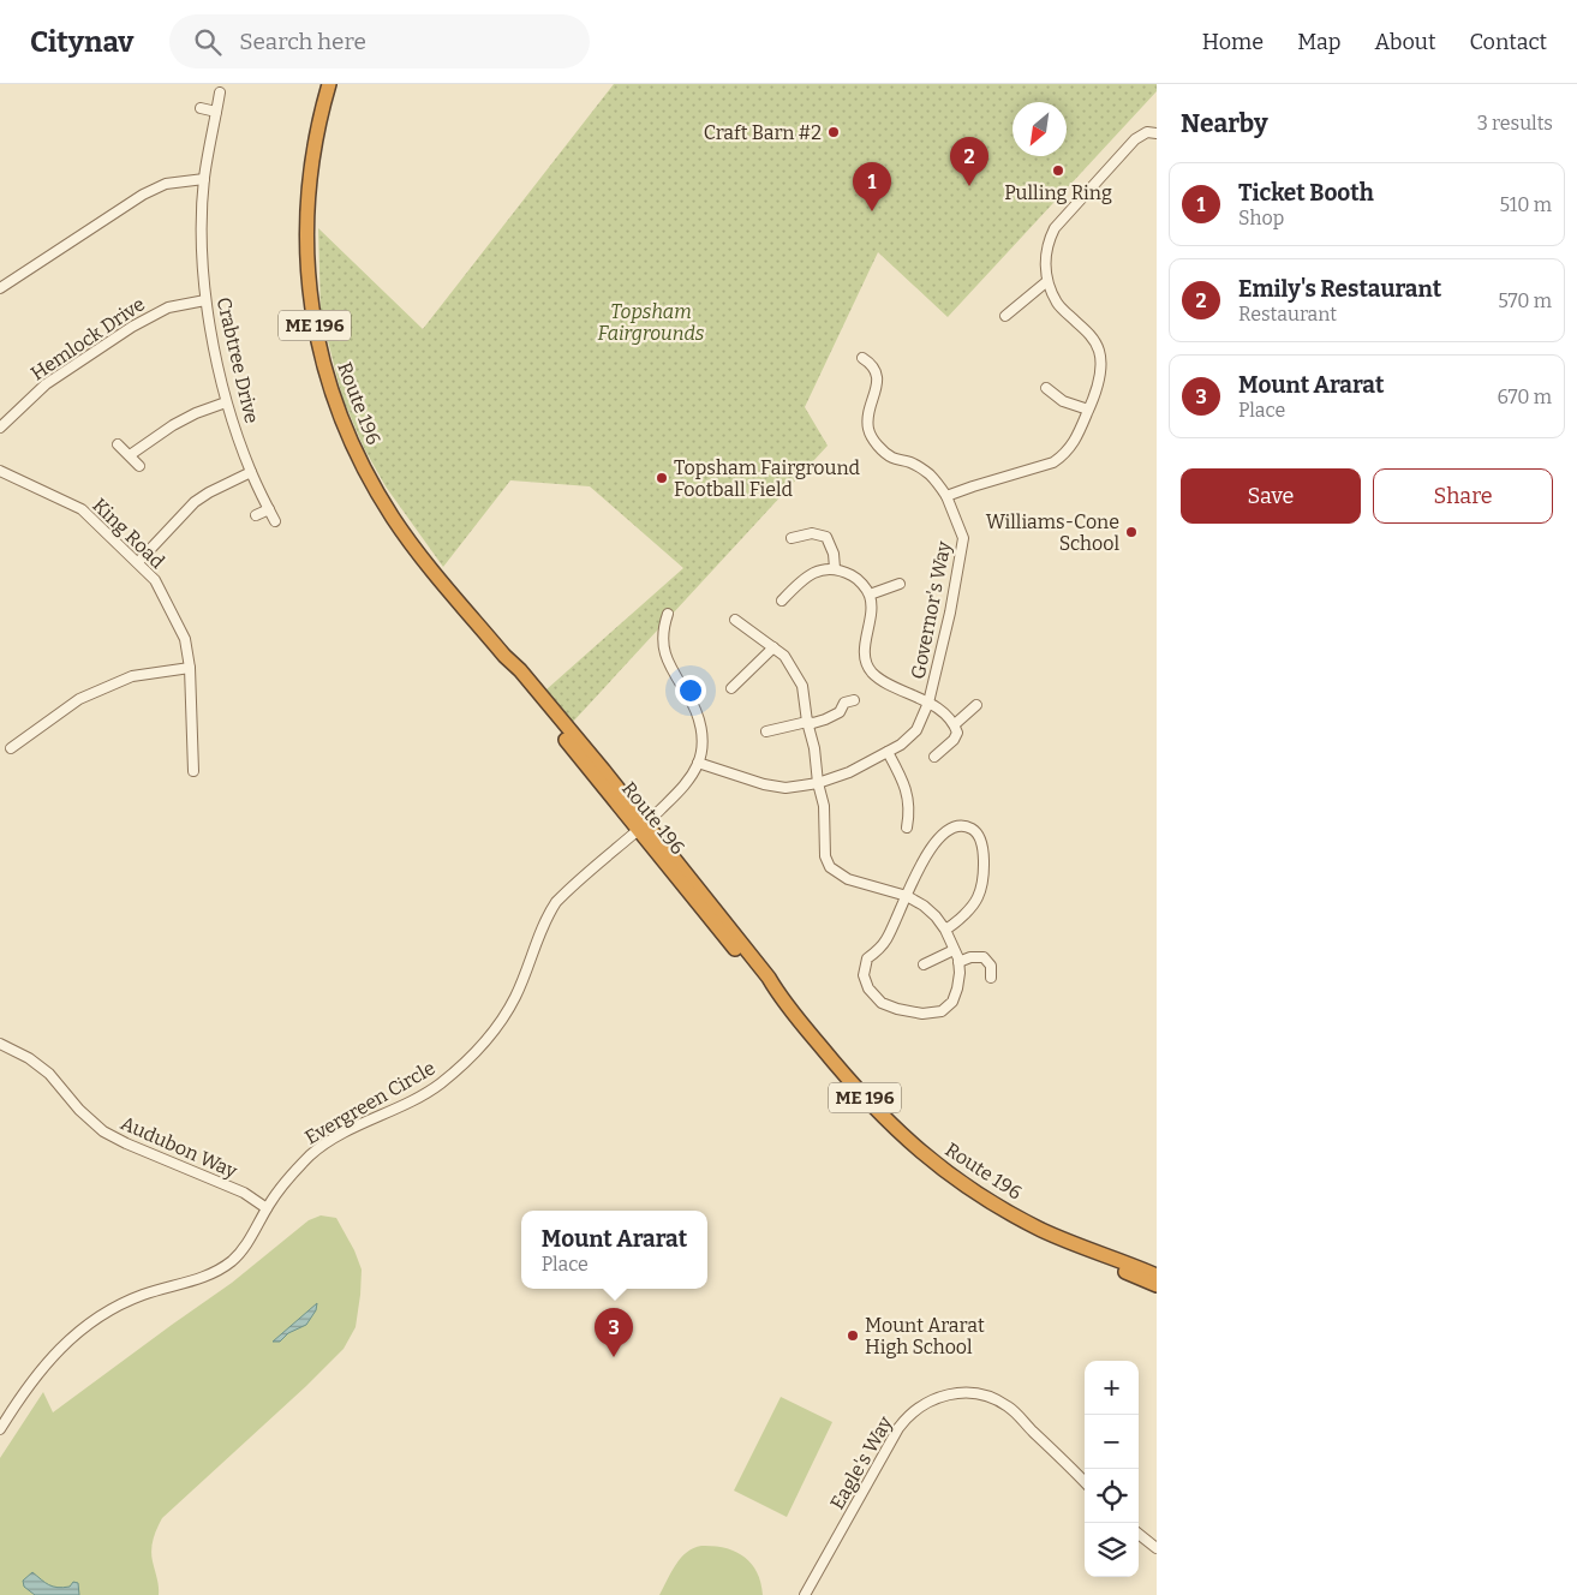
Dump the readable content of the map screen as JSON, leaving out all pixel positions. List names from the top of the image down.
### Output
{
  "streets": {
    "highway": ["ME 196", "Route 196"],
    "street": [
      "Hemlock Drive",
      "Crabtree Drive",
      "King Road",
      "Governor's Way",
      "Evergreen Circle",
      "Audubon Way",
      "Eagle's Way"
    ]
  },
  "crossings": [
    ["Hemlock Drive", "Crabtree Drive"],
    ["Route 196", "Evergreen Circle"],
    ["Governor's Way", "Evergreen Circle"],
    ["Evergreen Circle", "Audubon Way"]
  ],
  "parks": ["Topsham Fairgrounds"],
  "places": [
    "Craft Barn #2",
    "Pulling Ring",
    "Topsham Fairground Football Field",
    "Williams-Cone School",
    "Mount Ararat High School"
  ],
  "north": "bottom left",
  "page": {
    "header": "Citynav",
    "search": "Search here",
    "nav": [
      "Home",
      "Map",
      "About",
      "Contact"
    ],
    "heading": ["Nearby", "3 results"],
    "pins": ["2", "1", "3"],
    "list": [
      {
        "mark": "1",
        "name": "Ticket Booth",
        "note": "Shop",
        "value": "510 m"
      },
      {
        "mark": "2",
        "name": "Emily's Restaurant",
        "note": "Restaurant",
        "value": "570 m"
      },
      {
        "mark": "3",
        "name": "Mount Ararat",
        "note": "Place",
        "value": "670 m"
      }
    ],
    "buttons": ["Save", "Share"],
    "popup": ["Mount Ararat", "Place"],
    "map_buttons": ["+", "−"]
  }
}
